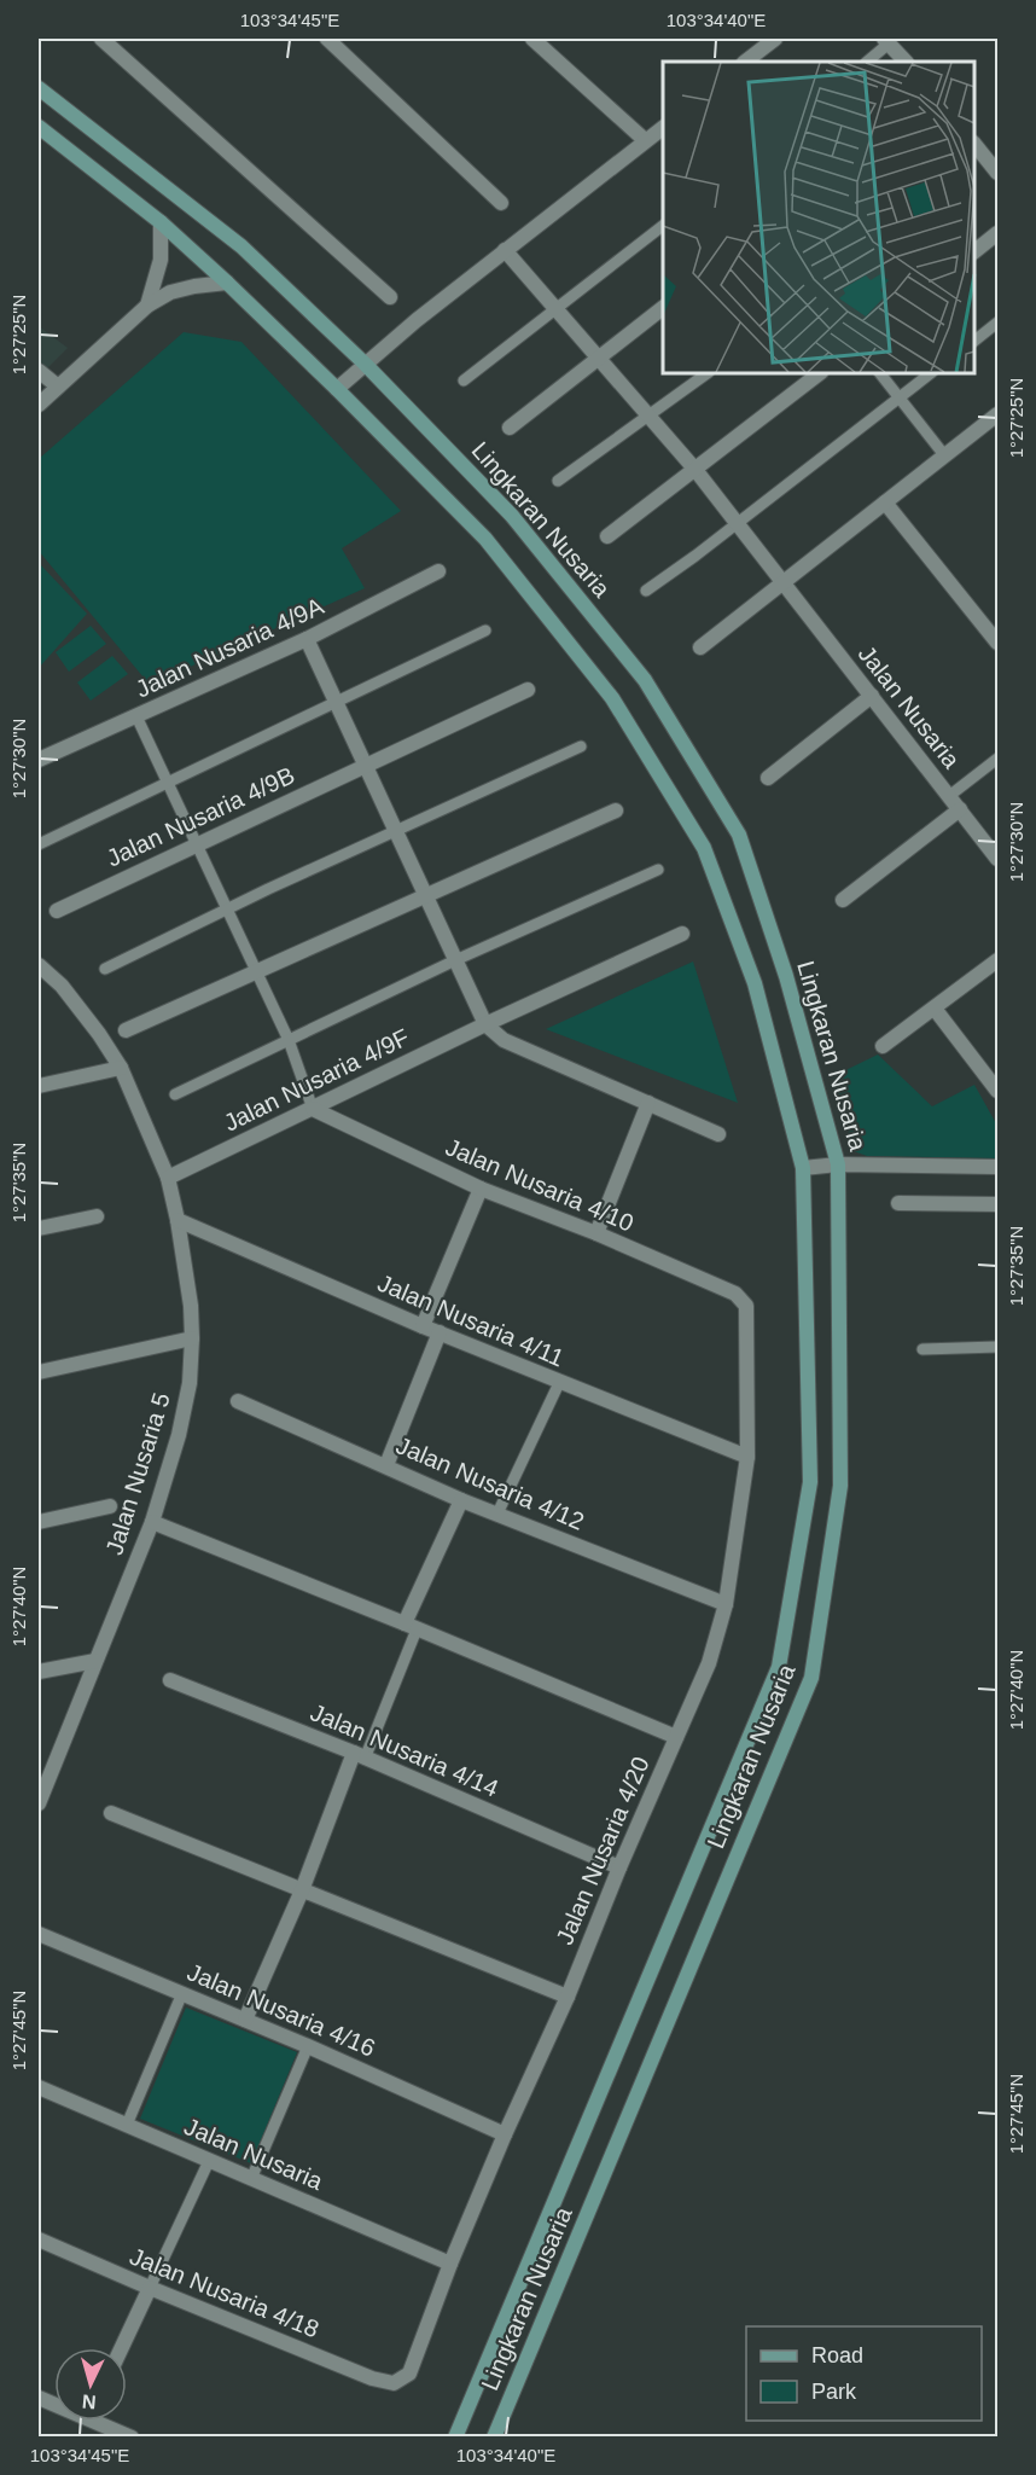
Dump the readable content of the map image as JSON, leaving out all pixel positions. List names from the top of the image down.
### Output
{
  "streets": {
    "main road": ["Lingkaran Nusaria"],
    "street": [
      "Jalan Nusaria 4/9A",
      "Jalan Nusaria",
      "Jalan Nusaria 4/9B",
      "Jalan Nusaria 4/9F",
      "Jalan Nusaria 4/10",
      "Jalan Nusaria 4/11",
      "Jalan Nusaria 5",
      "Jalan Nusaria 4/12",
      "Jalan Nusaria 4/14",
      "Jalan Nusaria 4/20",
      "Jalan Nusaria 4/16",
      "Jalan Nusaria 4/18"
    ]
  },
  "crossings": [
    ["Jalan Nusaria", "Jalan Nusaria 4/20"],
    ["Jalan Nusaria 4/9F", "Jalan Nusaria 4/10"],
    ["Jalan Nusaria 4/9F", "Jalan Nusaria 5"],
    ["Jalan Nusaria 4/10", "Jalan Nusaria 4/20"],
    ["Jalan Nusaria 4/11", "Jalan Nusaria 5"],
    ["Jalan Nusaria 4/11", "Jalan Nusaria 4/20"],
    ["Jalan Nusaria 4/12", "Jalan Nusaria 4/20"],
    ["Jalan Nusaria 4/14", "Jalan Nusaria 4/20"],
    ["Jalan Nusaria 4/20", "Jalan Nusaria 4/16"],
    ["Jalan Nusaria 4/20", "Jalan Nusaria 4/18"]
  ],
  "legend": ["Road", "Park"],
  "north": "bottom",
  "coordinates": [
    "103°34'45\"E",
    "103°34'40\"E",
    "1°27'25\"N",
    "1°27'30\"N",
    "1°27'35\"N",
    "1°27'40\"N",
    "1°27'45\"N"
  ]
}
